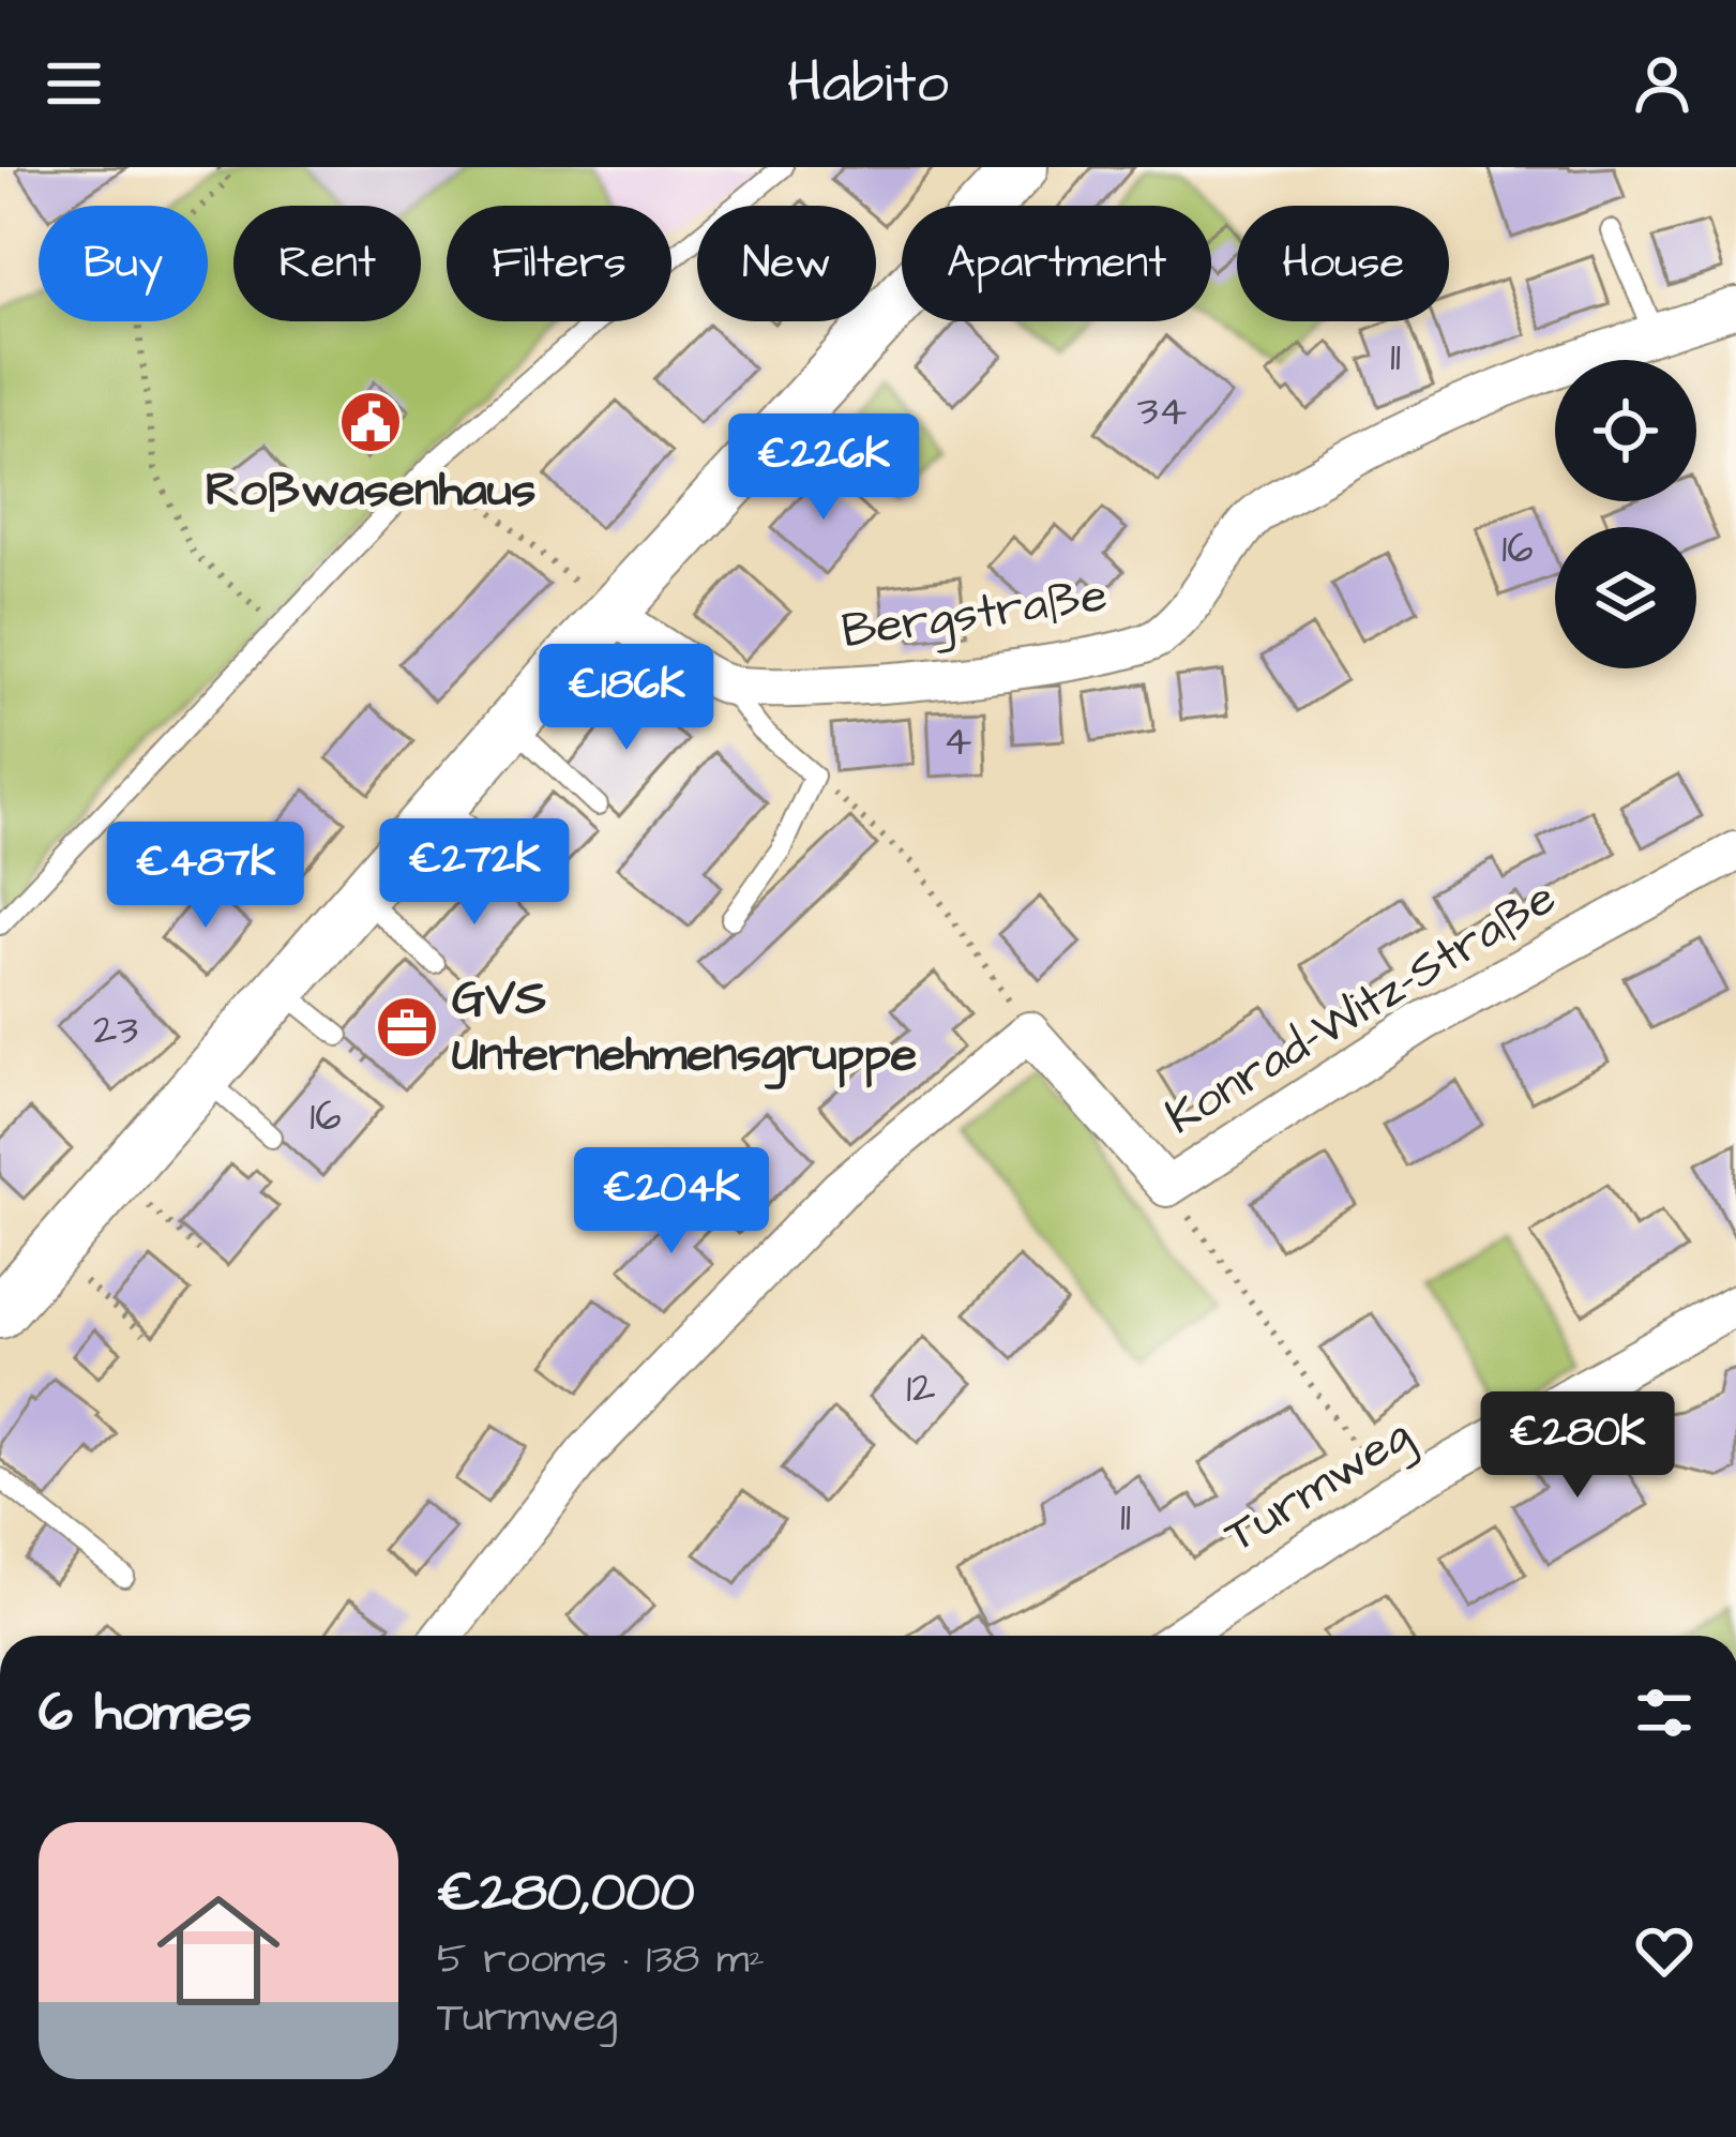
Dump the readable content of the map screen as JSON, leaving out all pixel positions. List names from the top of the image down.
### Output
{
  "streets": {
    "street": ["Bergstraße", "Konrad-Witz-Straße", "Turmweg"]
  },
  "places": {
    "public building": ["Roßwasenhaus"],
    "office": ["GVS Unternehmensgruppe"]
  },
  "house_numbers": [
    "11",
    "34",
    "16",
    "4",
    "23",
    "16",
    "12",
    "11"
  ],
  "page": {
    "header": "Habito",
    "chip": [
      "Buy",
      "Rent",
      "Filters",
      "New",
      "Apartment",
      "House"
    ],
    "price": [
      "€226K",
      "€186K",
      "€272K",
      "€487K",
      "€204K",
      "€280K"
    ],
    "heading": "6 homes",
    "list": [
      {
        "name": "€280,000",
        "note": "5 rooms · 138 m² · Turmweg"
      }
    ]
  }
}
